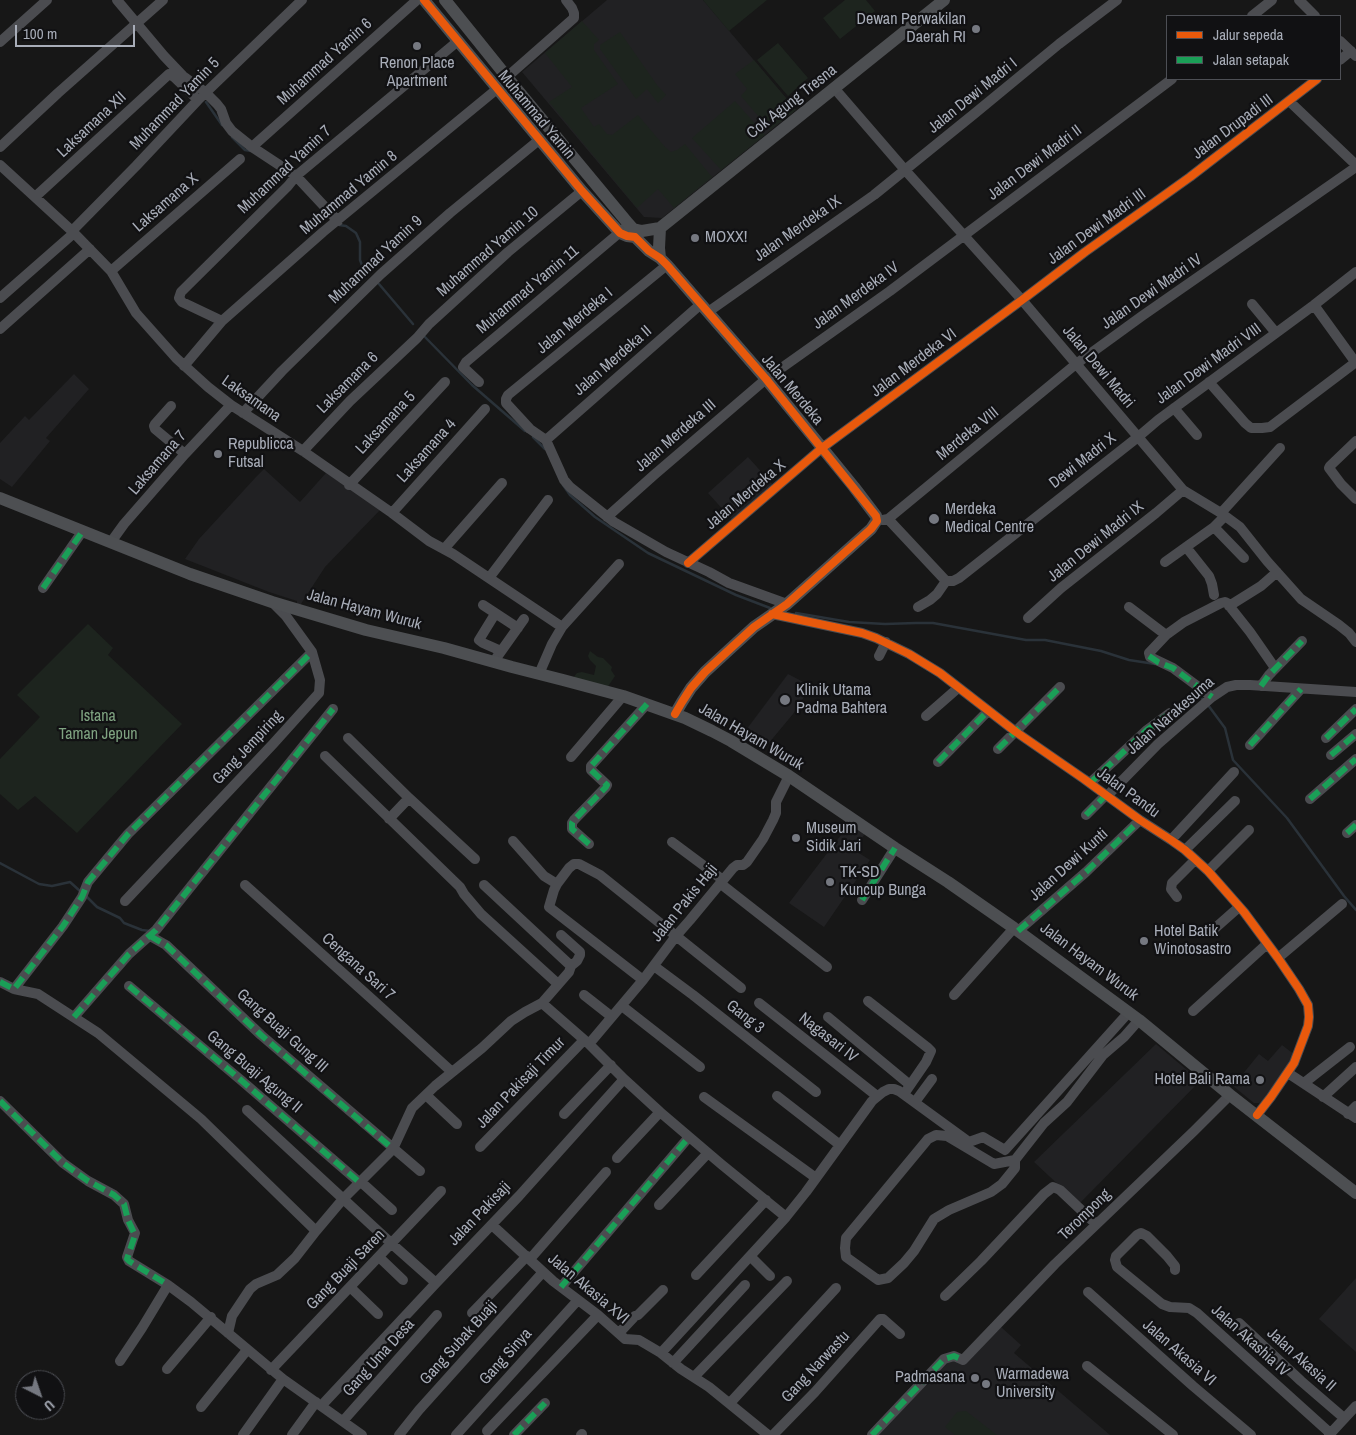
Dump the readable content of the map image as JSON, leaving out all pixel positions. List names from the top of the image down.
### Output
{
  "streets": {
    "main road": [
      "Cok Agung Tresna",
      "Muhammad Yamin",
      "Jalan Merdeka",
      "Jalan Hayam Wuruk"
    ],
    "street": [
      "Muhammad Yamin 6",
      "Jalan Dewi Madri I",
      "Muhammad Yamin 5",
      "Laksamana XII",
      "Jalan Drupadi III",
      "Jalan Dewi Madri II",
      "Muhammad Yamin 7",
      "Muhammad Yamin 8",
      "Laksamana X",
      "Jalan Dewi Madri III",
      "Jalan Merdeka IX",
      "Muhammad Yamin 10",
      "Muhammad Yamin 9",
      "Muhammad Yamin 11",
      "Jalan Dewi Madri IV",
      "Jalan Merdeka IV",
      "Jalan Merdeka I",
      "Jalan Merdeka II",
      "Jalan Merdeka VI",
      "Jalan Dewi Madri VIII",
      "Jalan Dewi Madri",
      "Laksamana 6",
      "Laksamana",
      "Laksamana 5",
      "Merdeka VIII",
      "Jalan Merdeka III",
      "Laksamana 4",
      "Dewi Madri X",
      "Laksamana 7",
      "Jalan Merdeka X",
      "Jalan Dewi Madri IX",
      "Jalan Narakesuma",
      "Gang Jempiring",
      "Jalan Pandu",
      "Jalan Dewi Kunti",
      "Jalan Pakis Haji",
      "Cengana Sari 7",
      "Gang 3",
      "Gang Buaji Gung III",
      "Nagasari IV",
      "Gang Buaji Agung II",
      "Jalan Pakisaji Timur",
      "Jalan Pakisaji",
      "Terompong",
      "Gang Buaji Saren",
      "Jalan Akasia XVI",
      "Jalan Akashia IV",
      "Gang Subak Buaji",
      "Jalan Akasia VI",
      "Gang Sinya",
      "Gang Uma Desa",
      "Jalan Akasia II",
      "Gang Narwastu"
    ]
  },
  "crossings": [
    ["Jalan Dewi Madri I", "Jalan Merdeka IX"],
    ["Jalan Dewi Madri I", "Jalan Dewi Madri"],
    ["Cok Agung Tresna", "Jalan Dewi Madri"],
    ["Muhammad Yamin 5", "Laksamana XII"],
    ["Muhammad Yamin 5", "Laksamana"],
    ["Muhammad Yamin", "Muhammad Yamin 7"],
    ["Muhammad Yamin", "Muhammad Yamin 8"],
    ["Muhammad Yamin", "Muhammad Yamin 10"],
    ["Muhammad Yamin", "Muhammad Yamin 9"],
    ["Muhammad Yamin", "Muhammad Yamin 11"],
    ["Muhammad Yamin", "Jalan Merdeka"],
    ["Laksamana XII", "Laksamana"],
    ["Jalan Drupadi III", "Jalan Dewi Madri III"],
    ["Jalan Drupadi III", "Jalan Dewi Madri IV"],
    ["Jalan Dewi Madri II", "Jalan Merdeka IV"],
    ["Jalan Dewi Madri II", "Jalan Dewi Madri"],
    ["Muhammad Yamin 7", "Muhammad Yamin 8"],
    ["Muhammad Yamin 8", "Laksamana"],
    ["Laksamana X", "Laksamana"],
    ["Jalan Dewi Madri III", "Jalan Merdeka VI"],
    ["Jalan Dewi Madri III", "Jalan Dewi Madri"],
    ["Jalan Merdeka IX", "Jalan Merdeka II"],
    ["Jalan Merdeka IX", "Jalan Dewi Madri"],
    ["Jalan Merdeka IX", "Jalan Merdeka"],
    ["Muhammad Yamin 10", "Laksamana 6"],
    ["Muhammad Yamin 9", "Laksamana"],
    ["Muhammad Yamin 11", "Jalan Merdeka"],
    ["Jalan Dewi Madri IV", "Jalan Dewi Madri"],
    ["Jalan Dewi Madri IV", "Merdeka VIII"],
    ["Jalan Merdeka IV", "Jalan Dewi Madri"],
    ["Jalan Merdeka IV", "Jalan Merdeka"],
    ["Jalan Merdeka IV", "Jalan Merdeka III"],
    ["Jalan Merdeka I", "Jalan Merdeka II"],
    ["Jalan Merdeka I", "Jalan Merdeka"],
    ["Jalan Merdeka II", "Jalan Merdeka"],
    ["Jalan Merdeka VI", "Jalan Dewi Madri"],
    ["Jalan Merdeka VI", "Jalan Merdeka"],
    ["Jalan Merdeka VI", "Jalan Merdeka X"],
    ["Jalan Dewi Madri VIII", "Jalan Dewi Madri"],
    ["Jalan Dewi Madri VIII", "Dewi Madri X"],
    ["Jalan Dewi Madri", "Merdeka VIII"],
    ["Jalan Dewi Madri", "Dewi Madri X"],
    ["Jalan Dewi Madri", "Jalan Dewi Madri IX"],
    ["Laksamana 6", "Laksamana"],
    ["Jalan Merdeka", "Merdeka VIII"],
    ["Jalan Merdeka", "Jalan Merdeka III"],
    ["Jalan Merdeka", "Jalan Merdeka X"],
    ["Laksamana", "Laksamana 5"],
    ["Laksamana", "Laksamana 4"],
    ["Laksamana", "Laksamana 7"],
    ["Laksamana 7", "Jalan Hayam Wuruk"],
    ["Jalan Hayam Wuruk", "Gang Jempiring"],
    ["Jalan Hayam Wuruk", "Jalan Pandu"],
    ["Jalan Hayam Wuruk", "Jalan Dewi Kunti"],
    ["Jalan Hayam Wuruk", "Jalan Pakis Haji"],
    ["Jalan Hayam Wuruk", "Terompong"],
    ["Jalan Narakesuma", "Jalan Pandu"],
    ["Jalan Pandu", "Jalan Dewi Kunti"],
    ["Jalan Pakis Haji", "Gang 3"],
    ["Jalan Pakis Haji", "Jalan Pakisaji Timur"],
    ["Jalan Pakisaji", "Jalan Akasia XVI"],
    ["Jalan Akasia XVI", "Gang Subak Buaji"],
    ["Jalan Akasia XVI", "Gang Sinya"]
  ],
  "parks": ["Istana Taman Jepun"],
  "places": [
    "Dewan Perwakilan Daerah RI",
    "Renon Place Apartment",
    "MOXX!",
    "Republicca Futsal",
    "Merdeka Medical Centre",
    "Klinik Utama Padma Bahtera",
    "Museum Sidik Jari",
    "TK-SD Kuncup Bunga",
    "Hotel Batik Winotosastro",
    "Hotel Bali Rama",
    "Padmasana",
    "Warmadewa University"
  ],
  "legend": ["Jalur sepeda", "Jalan setapak"],
  "scale_bar": "100 m",
  "north": "bottom right"
}
